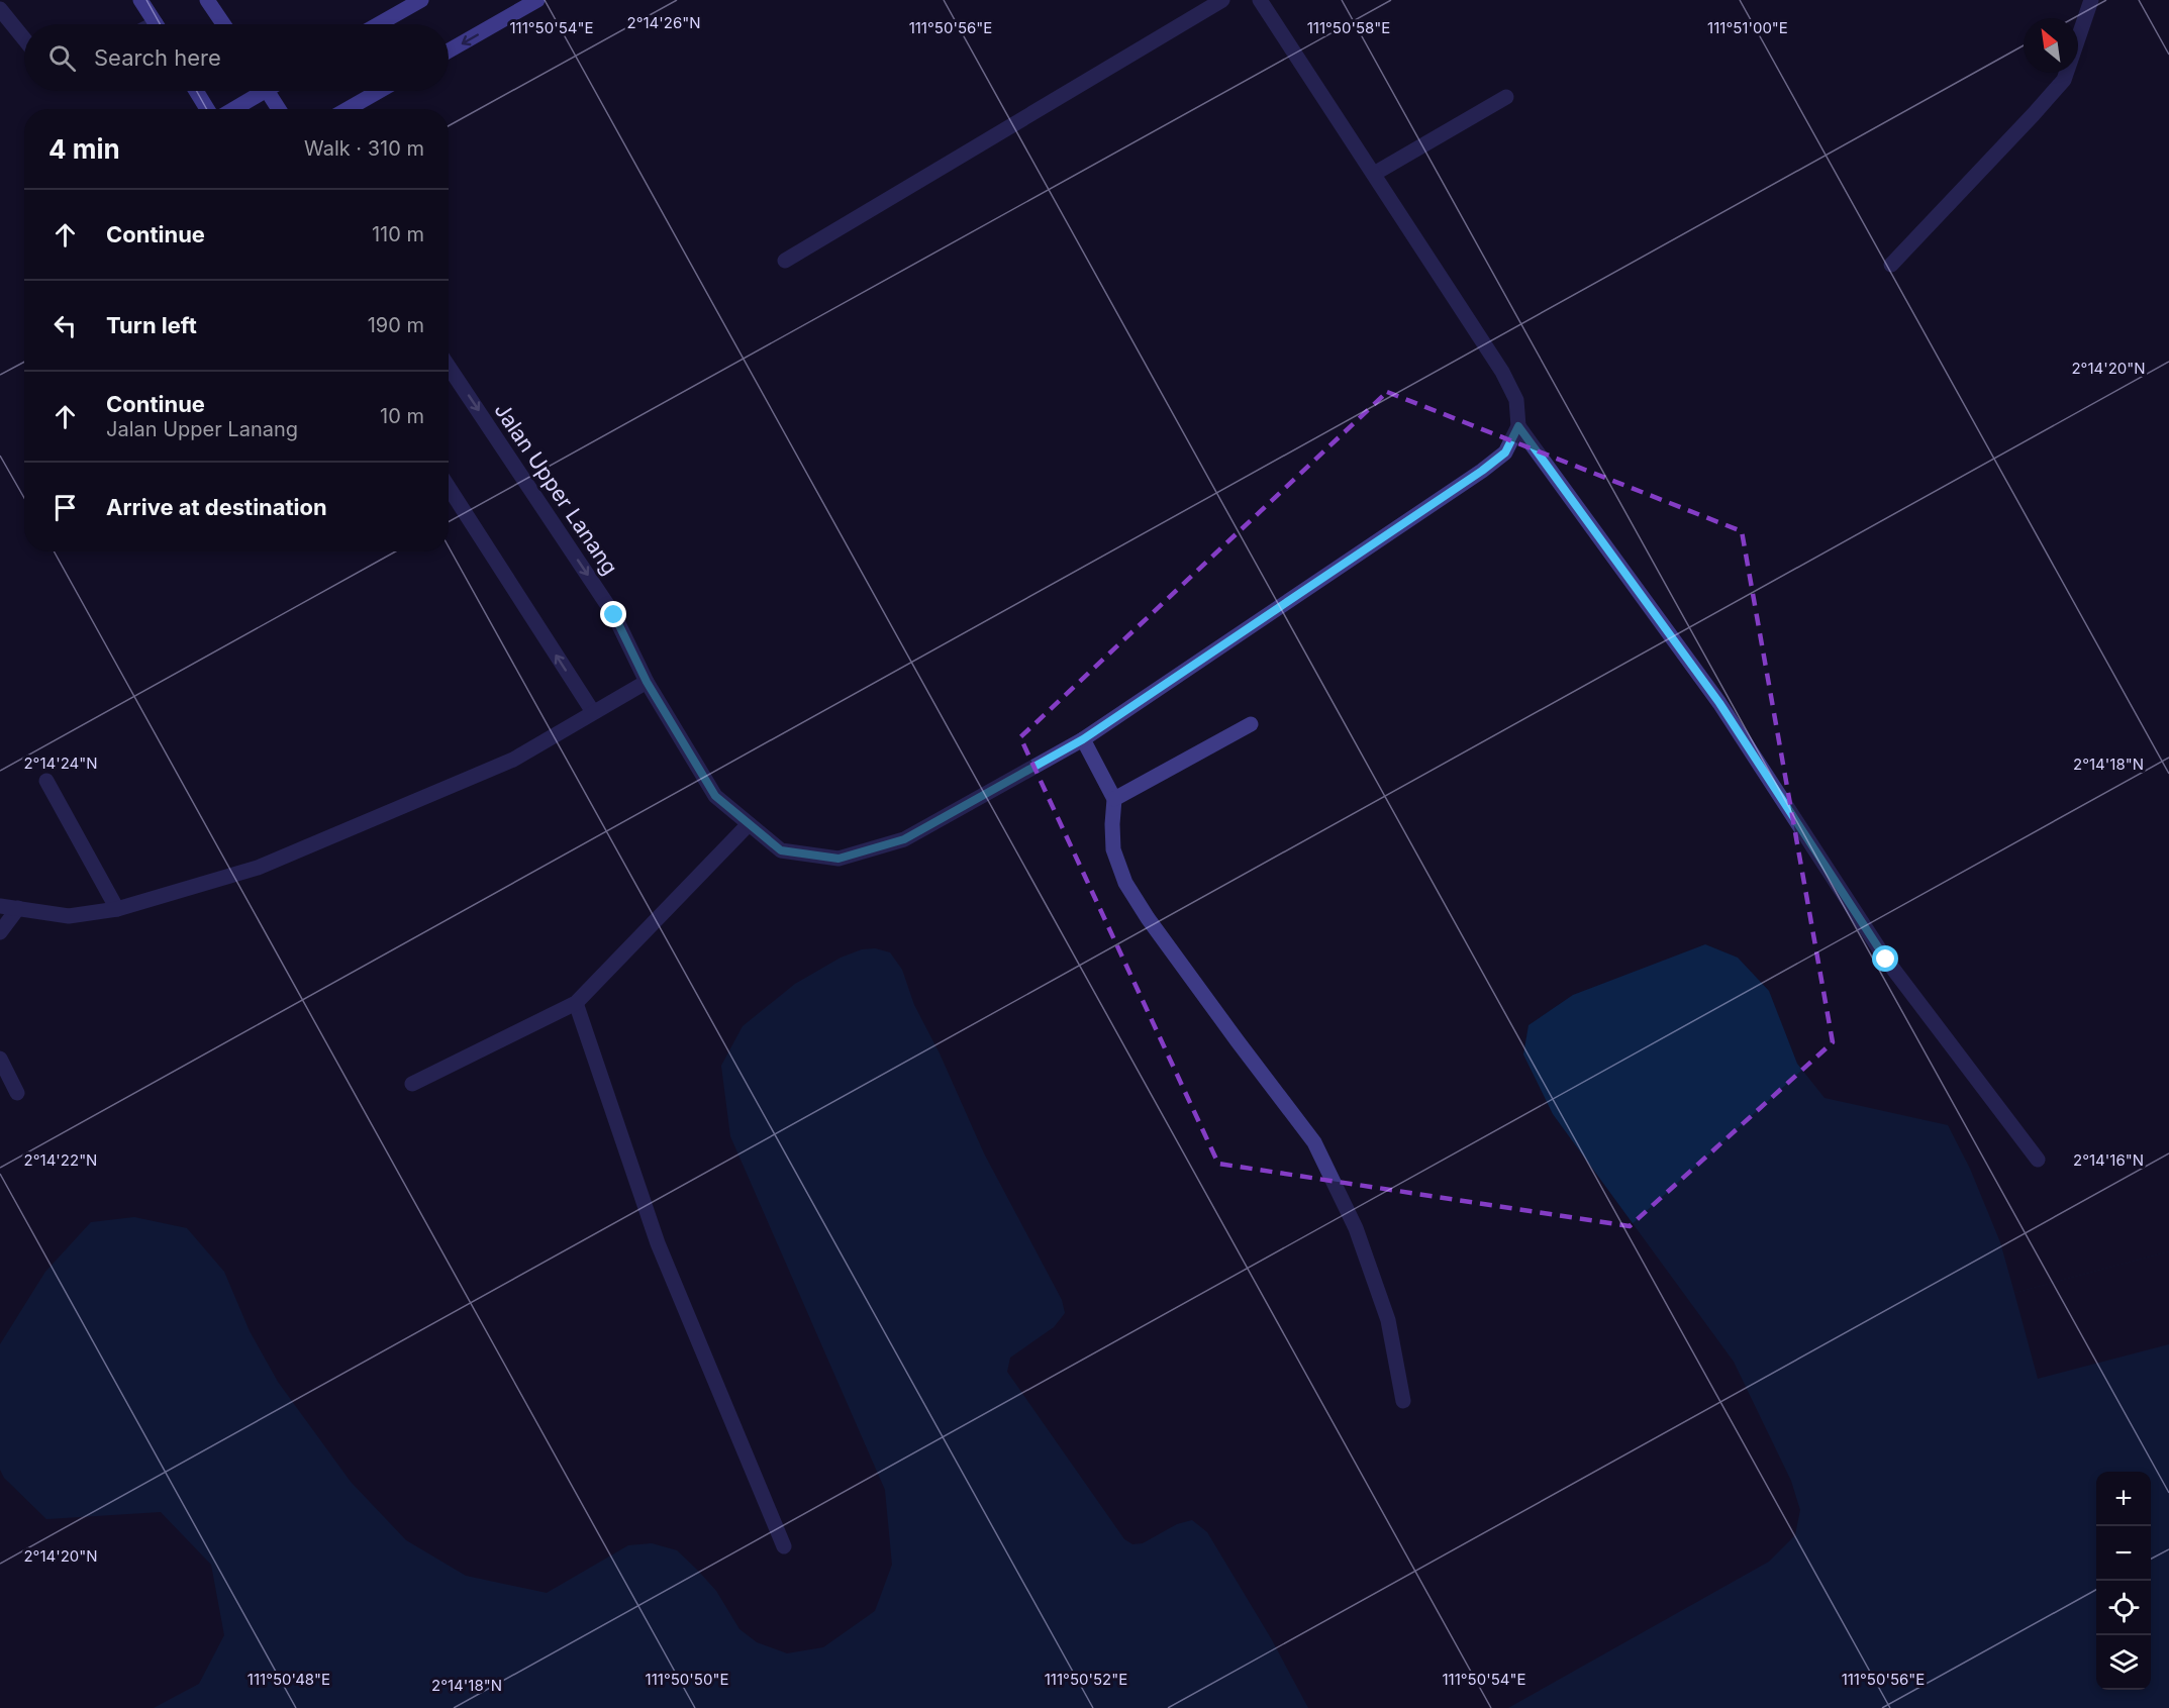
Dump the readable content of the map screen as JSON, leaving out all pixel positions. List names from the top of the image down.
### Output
{
  "streets": {
    "street": ["Jalan Upper Lanang"]
  },
  "north": "top left",
  "page": {
    "search": "Search here",
    "heading": ["4 min", "Walk · 310 m"],
    "list": [
      ["Continue", "110 m"],
      ["Turn left", "190 m"],
      ["Continue", "Jalan Upper Lanang", "10 m"],
      "Arrive at destination"
    ],
    "map_buttons": ["+", "−"]
  },
  "coordinates": [
    "2°14'26\"N",
    "111°50'54\"E",
    "111°50'56\"E",
    "111°50'58\"E",
    "111°51'00\"E",
    "2°14'20\"N",
    "2°14'24\"N",
    "2°14'18\"N",
    "2°14'22\"N",
    "2°14'16\"N",
    "111°50'48\"E",
    "111°50'50\"E",
    "111°50'52\"E"
  ]
}
